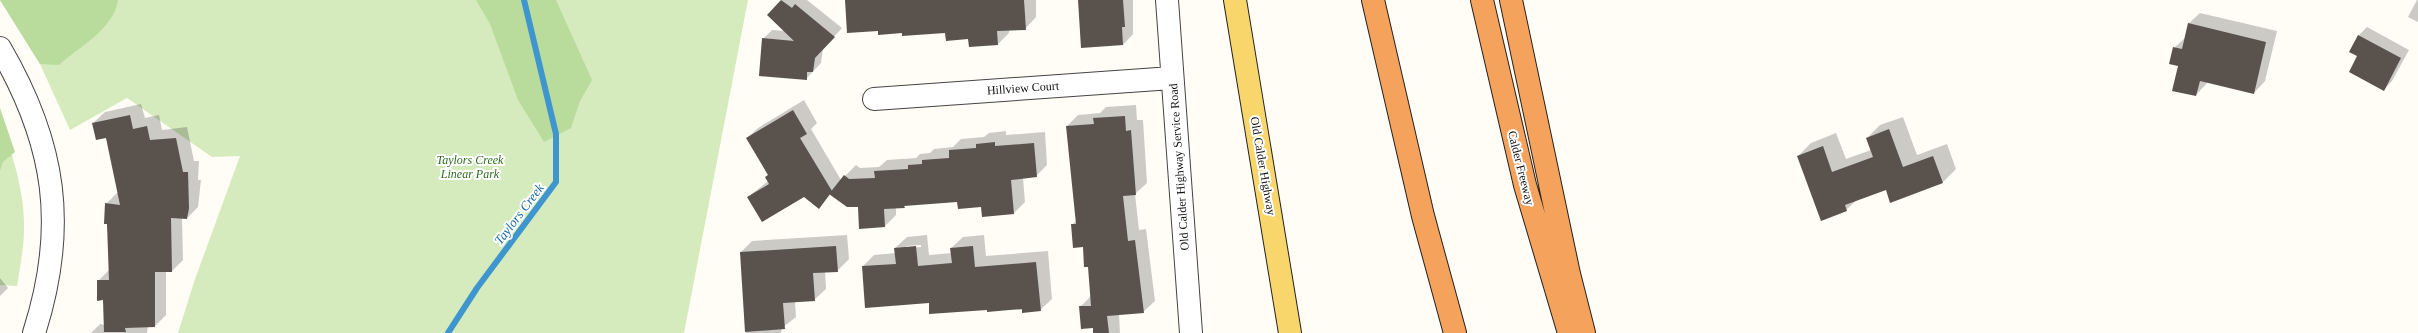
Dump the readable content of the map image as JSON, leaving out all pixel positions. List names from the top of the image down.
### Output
{
  "streets": {
    "highway": ["Calder Freeway"],
    "main road": ["Old Calder Highway"],
    "street": ["Hillview Court", "Old Calder Highway Service Road"]
  },
  "crossings": [
    ["Hillview Court", "Old Calder Highway Service Road"]
  ],
  "water": ["Taylors Creek"],
  "parks": ["Taylors Creek Linear Park"]
}
